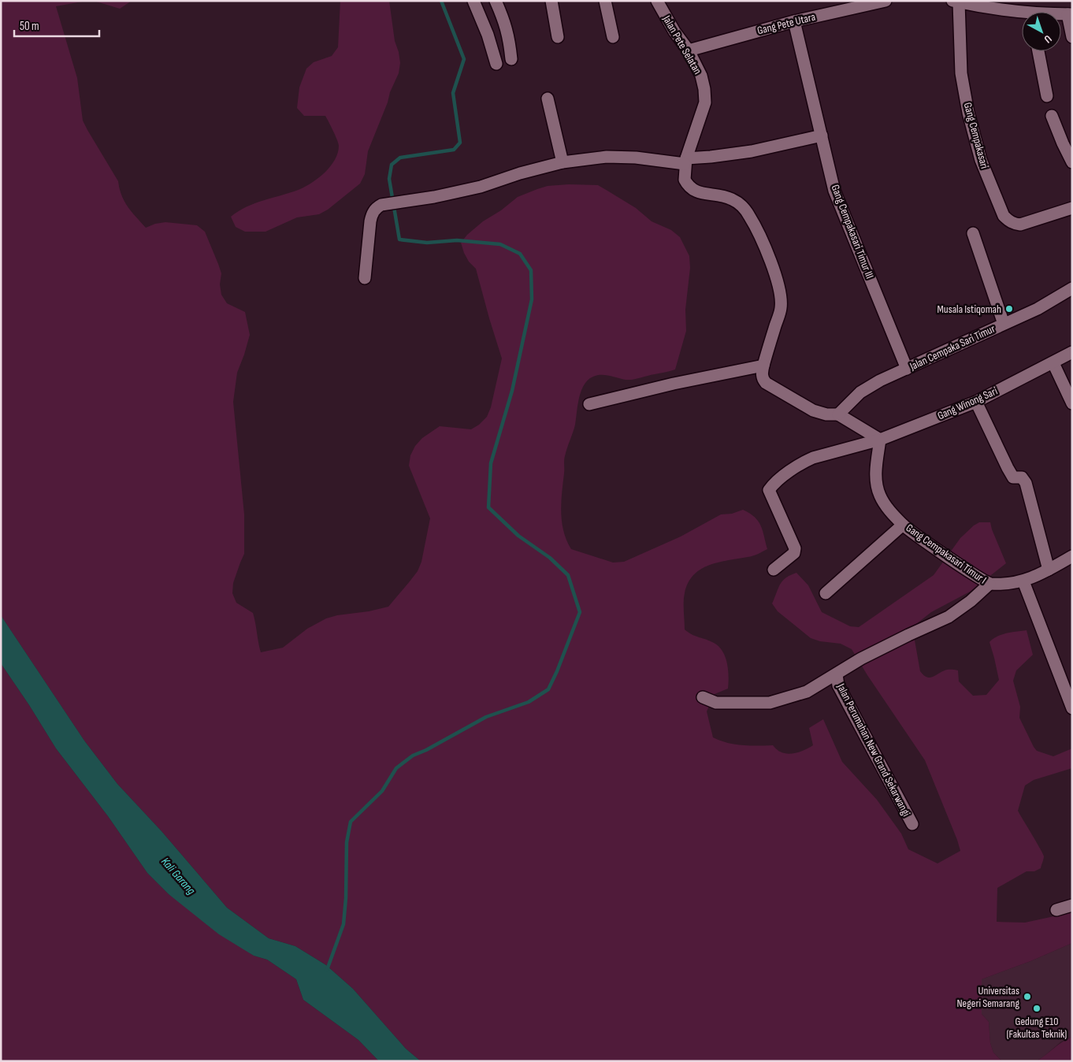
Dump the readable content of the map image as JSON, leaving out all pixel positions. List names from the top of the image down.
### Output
{
  "streets": {
    "street": [
      "Gang Pete Utara",
      "Jalan Pete Selatan",
      "Gang Cempakasari",
      "Gang Cempakasari Timur III",
      "Jalan Cempaka Sari Timur",
      "Gang Winong Sari",
      "Gang Cempakasari Timur I",
      "Jalan Perumahan New Grand Sekarwangi"
    ]
  },
  "crossings": [
    ["Gang Pete Utara", "Jalan Pete Selatan"],
    ["Gang Pete Utara", "Gang Cempakasari Timur III"],
    ["Gang Cempakasari Timur III", "Jalan Cempaka Sari Timur"],
    ["Gang Winong Sari", "Gang Cempakasari Timur I"],
    ["Gang Cempakasari Timur I", "Jalan Perumahan New Grand Sekarwangi"]
  ],
  "water": ["Kali Garang"],
  "places": ["Musala Istiqomah", "Universitas Negeri Semarang", "Gedung E10 (Fakultas Teknik)"],
  "scale_bar": "50 m",
  "north": "bottom right"
}
